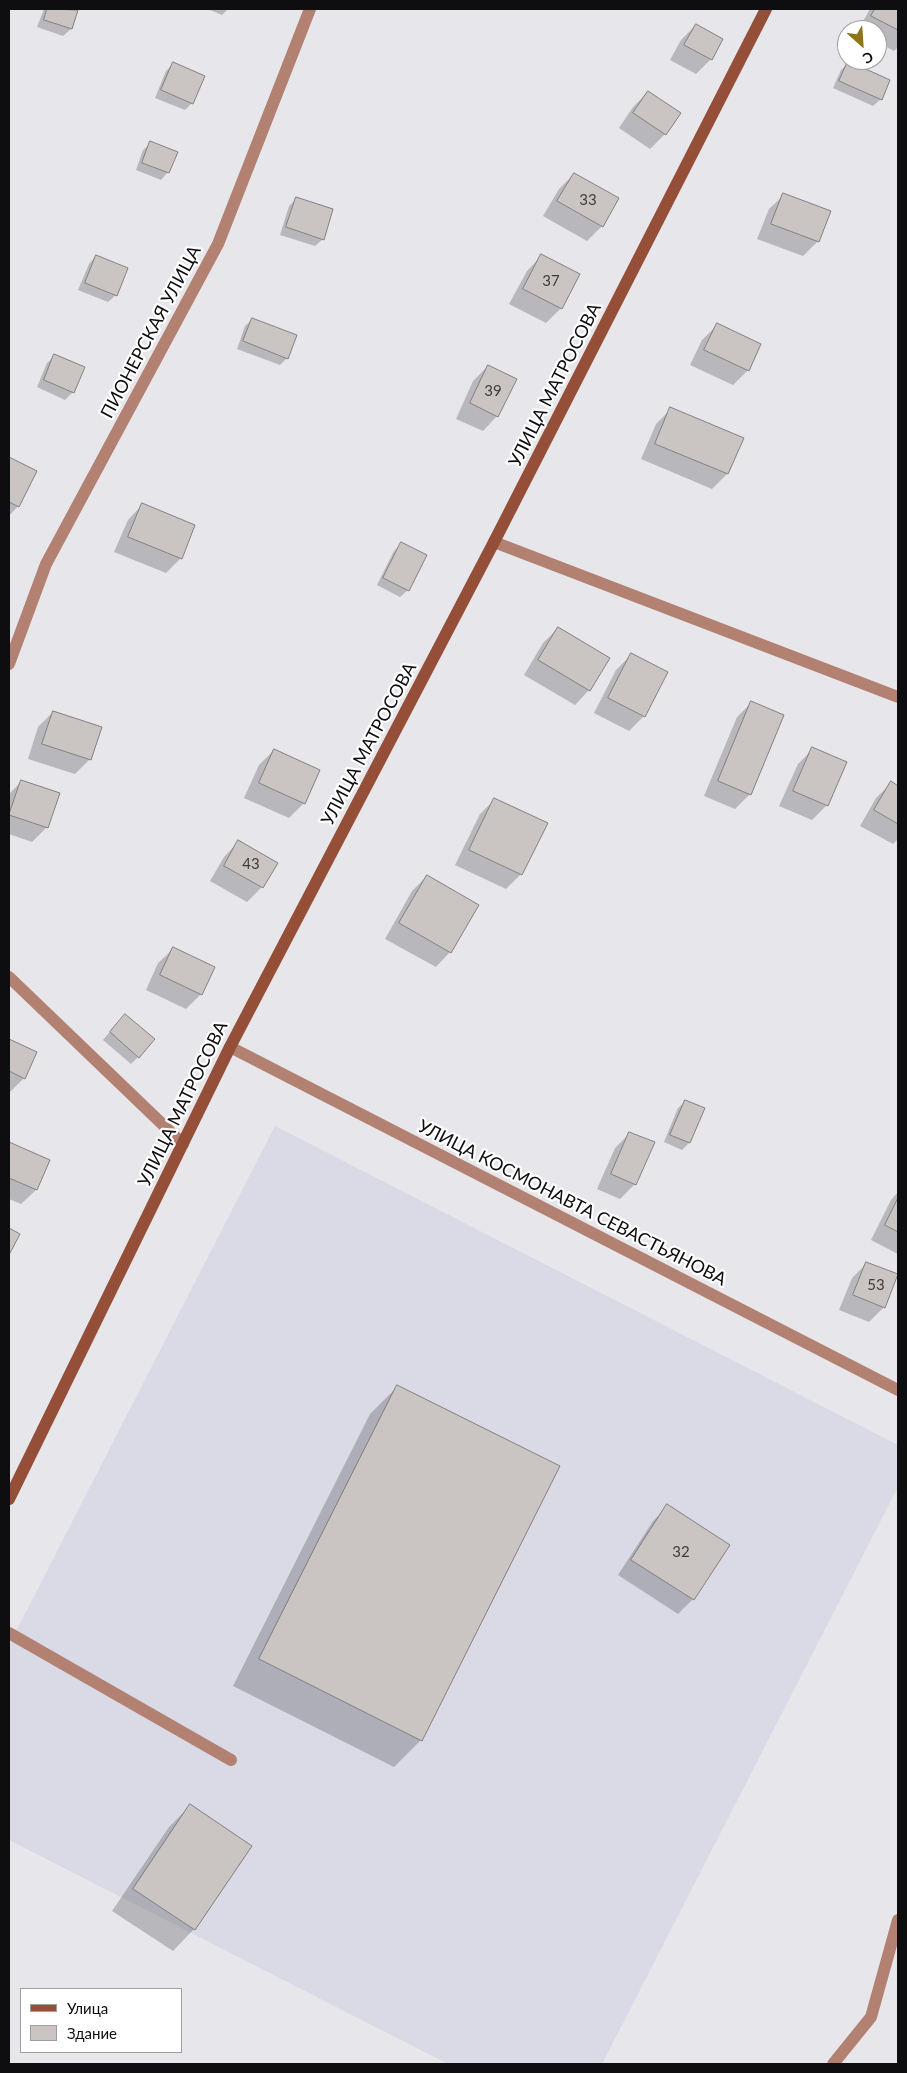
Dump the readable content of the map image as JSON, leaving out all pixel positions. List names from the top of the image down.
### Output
{
  "streets": {
    "main road": ["УЛИЦА МАТРОСОВА"],
    "street": ["ПИОНЕРСКАЯ УЛИЦА", "УЛИЦА КОСМОНАВТА СЕВАСТЬЯНОВА"]
  },
  "crossings": [
    ["УЛИЦА МАТРОСОВА", "УЛИЦА КОСМОНАВТА СЕВАСТЬЯНОВА"]
  ],
  "house_numbers": [
    "33",
    "37",
    "39",
    "43",
    "53",
    "32"
  ],
  "legend": ["Улица", "Здание"],
  "north": "bottom right"
}
